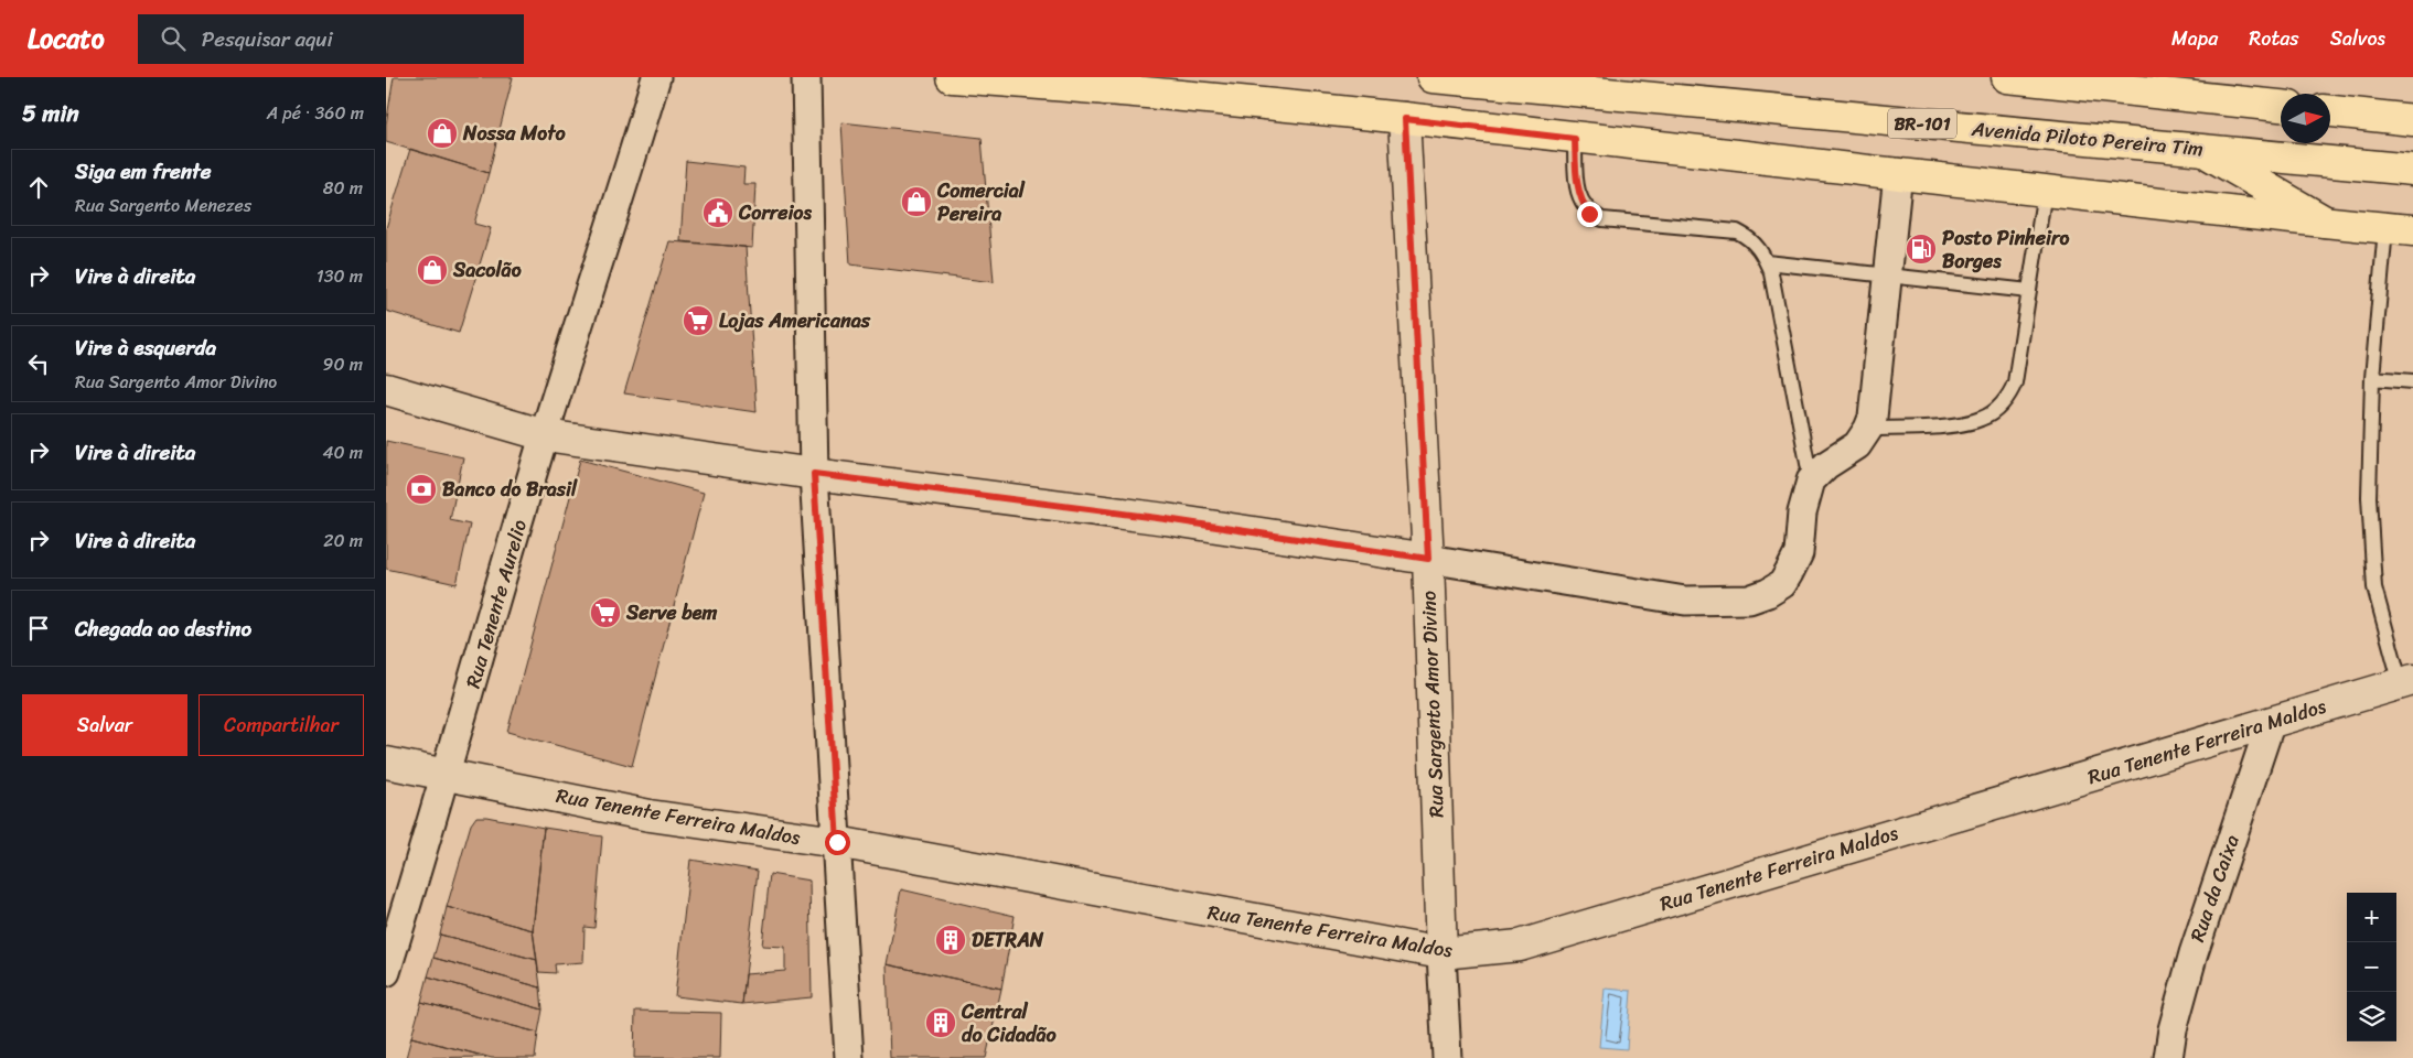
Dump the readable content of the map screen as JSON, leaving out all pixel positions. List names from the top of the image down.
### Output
{
  "streets": {
    "main road": ["BR-101", "Avenida Piloto Pereira Tim"],
    "street": [
      "Rua Tenente Aurelio",
      "Rua Sargento Amor Divino",
      "Rua Tenente Ferreira Maldos",
      "Rua da Caixa"
    ]
  },
  "crossings": [
    ["Rua Tenente Aurelio", "Rua Tenente Ferreira Maldos"],
    ["Rua Sargento Amor Divino", "Rua Tenente Ferreira Maldos"],
    ["Rua Tenente Ferreira Maldos", "Rua da Caixa"]
  ],
  "places": {
    "shop": ["Nossa Moto", "Comercial Pereira", "Sacolão"],
    "public building": ["Correios"],
    "fuel station": ["Posto Pinheiro Borges"],
    "supermarket": ["Lojas Americanas", "Serve bem"],
    "bank": ["Banco do Brasil"],
    "building": ["DETRAN", "Central do Cidadão"]
  },
  "north": "right",
  "page": {
    "header": "Locato",
    "search": "Pesquisar aqui",
    "nav": ["Mapa", "Rotas", "Salvos"],
    "heading": ["5 min", "A pé · 360 m"],
    "list": [
      ["Siga em frente", "Rua Sargento Menezes", "80 m"],
      ["Vire à direita", "130 m"],
      ["Vire à esquerda", "Rua Sargento Amor Divino", "90 m"],
      ["Vire à direita", "40 m"],
      ["Vire à direita", "20 m"],
      "Chegada ao destino"
    ],
    "buttons": ["Salvar", "Compartilhar"],
    "map_buttons": ["+", "−"]
  }
}
